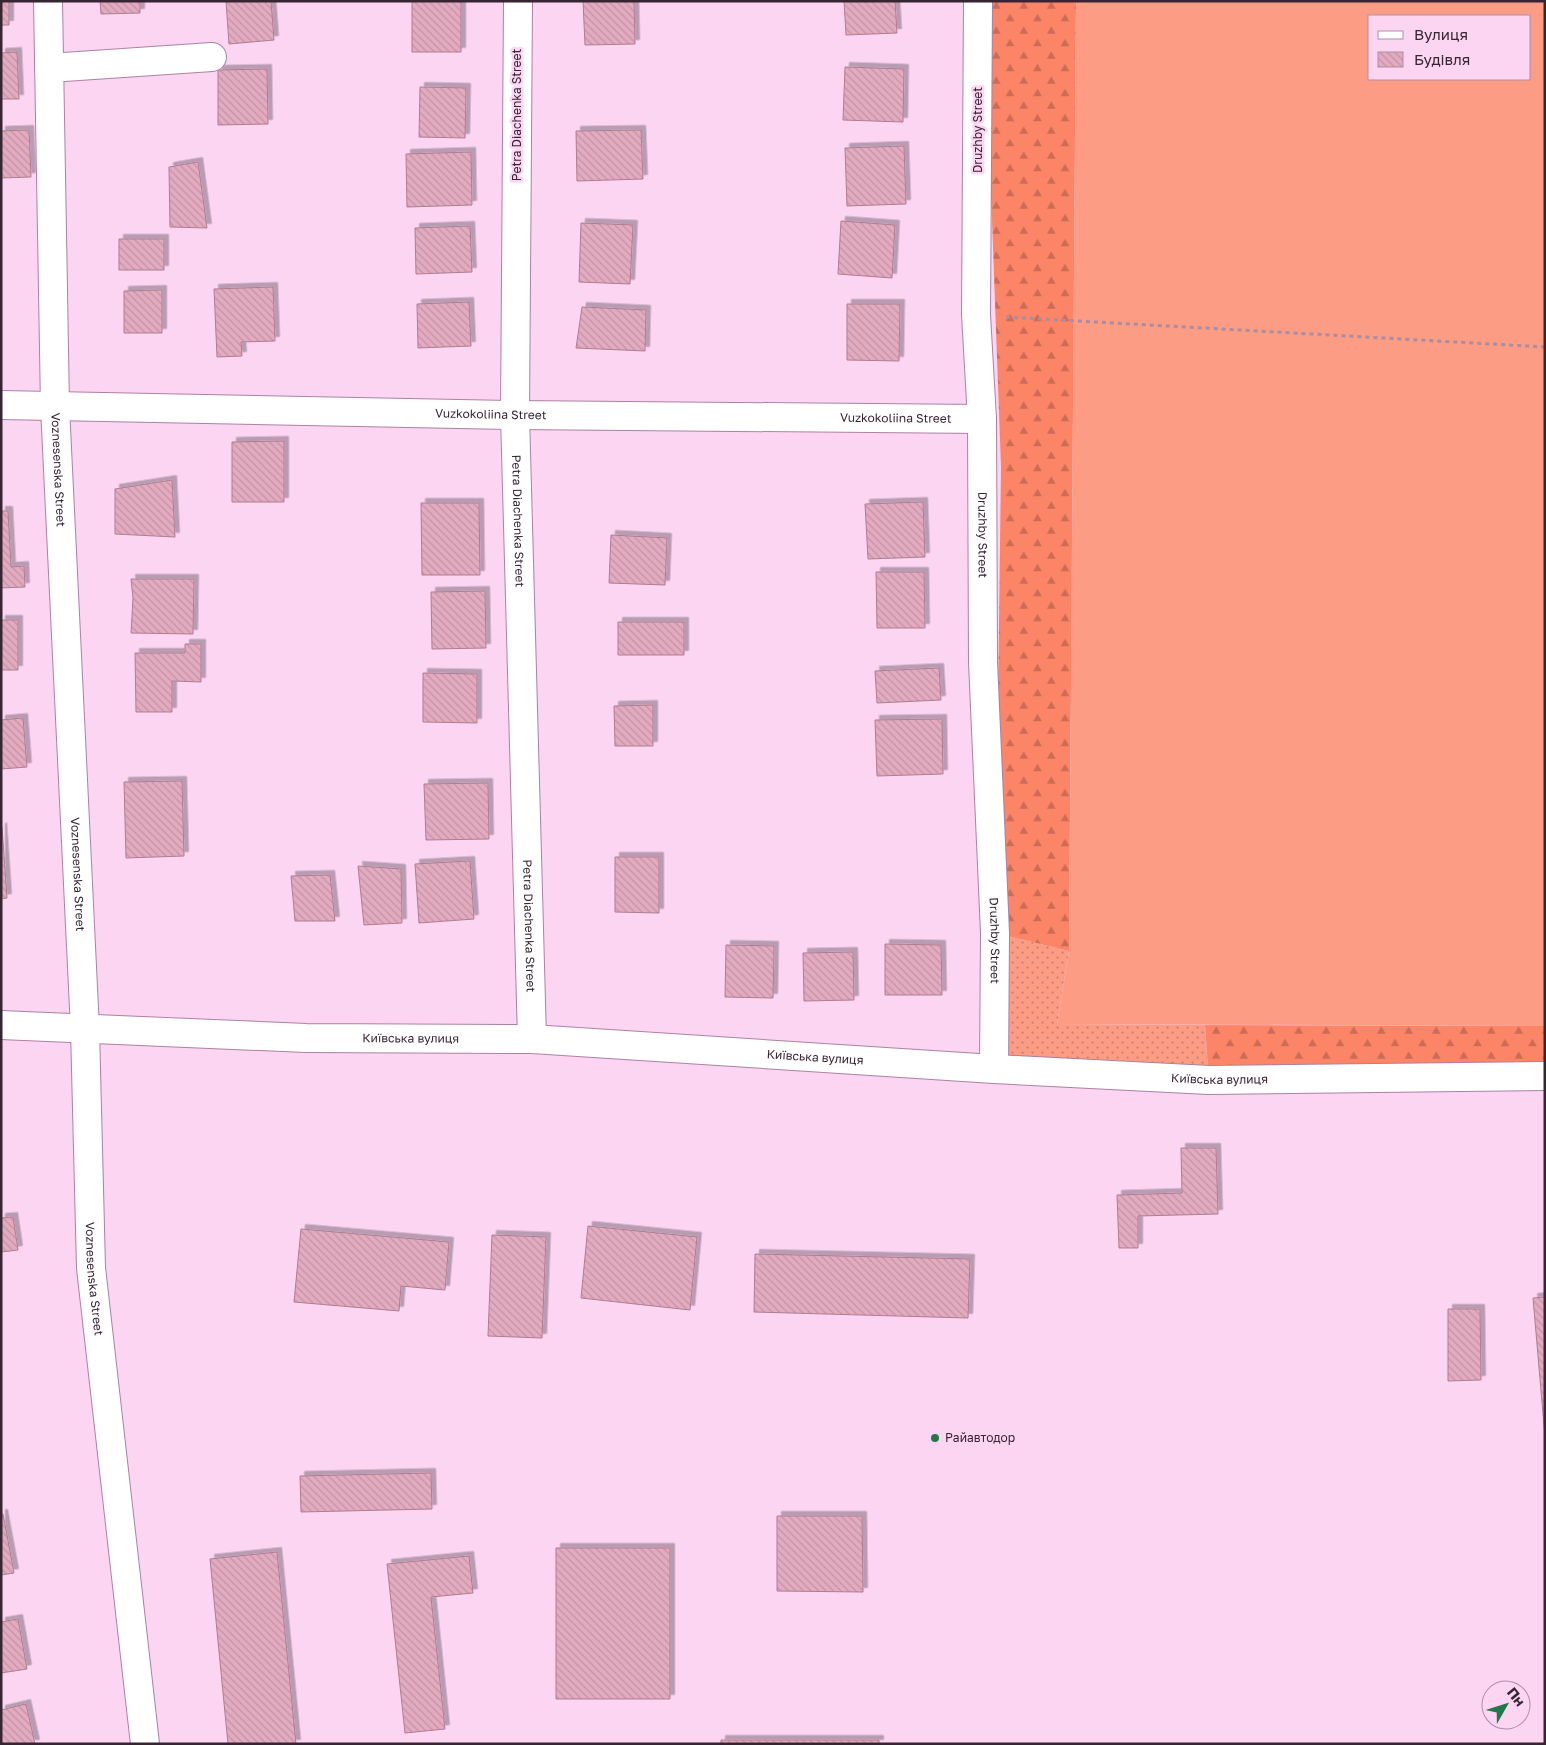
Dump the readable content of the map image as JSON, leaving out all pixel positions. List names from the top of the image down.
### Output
{
  "streets": {
    "street": [
      "Petra Diachenka Street",
      "Druzhby Street",
      "Vuzkokoliina Street",
      "Voznesenska Street",
      "Київська вулиця"
    ]
  },
  "crossings": [
    ["Petra Diachenka Street", "Vuzkokoliina Street"],
    ["Petra Diachenka Street", "Київська вулиця"],
    ["Druzhby Street", "Vuzkokoliina Street"],
    ["Druzhby Street", "Київська вулиця"],
    ["Vuzkokoliina Street", "Voznesenska Street"],
    ["Voznesenska Street", "Київська вулиця"]
  ],
  "places": ["Райавтодор"],
  "legend": ["Вулиця", "Будівля"],
  "north": "top right"
}
